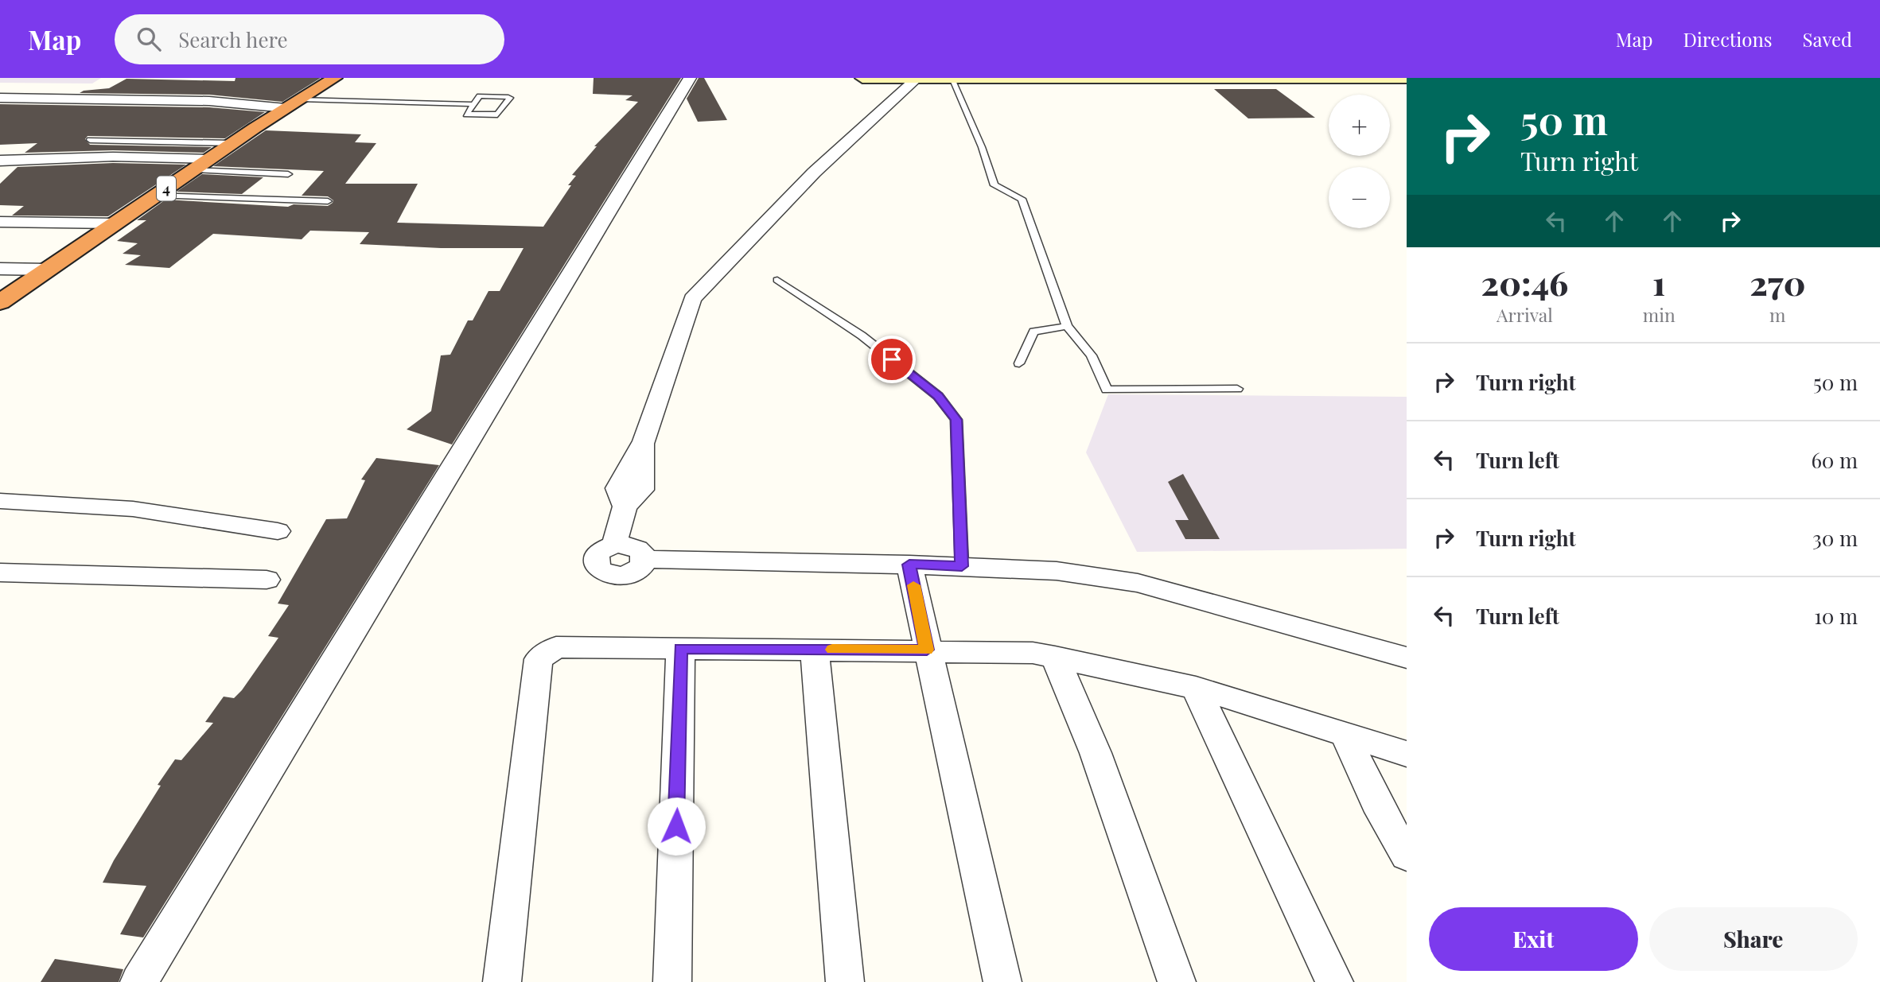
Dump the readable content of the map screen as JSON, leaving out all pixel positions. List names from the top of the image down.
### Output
{
  "streets": {
    "highway": ["4"]
  },
  "page": {
    "header": "Map",
    "search": "Search here",
    "nav": ["Map", "Directions", "Saved"],
    "turn": ["50 m", "Turn right"],
    "map_buttons": ["+", "−"],
    "eta": [
      "20:46",
      "Arrival",
      "1",
      "min",
      "270",
      "m"
    ],
    "list": [
      {
        "name": "Turn right",
        "value": "50 m"
      },
      {
        "name": "Turn left",
        "value": "60 m"
      },
      {
        "name": "Turn right",
        "value": "30 m"
      },
      {
        "name": "Turn left",
        "value": "10 m"
      }
    ],
    "buttons": ["Exit", "Share"]
  }
}
